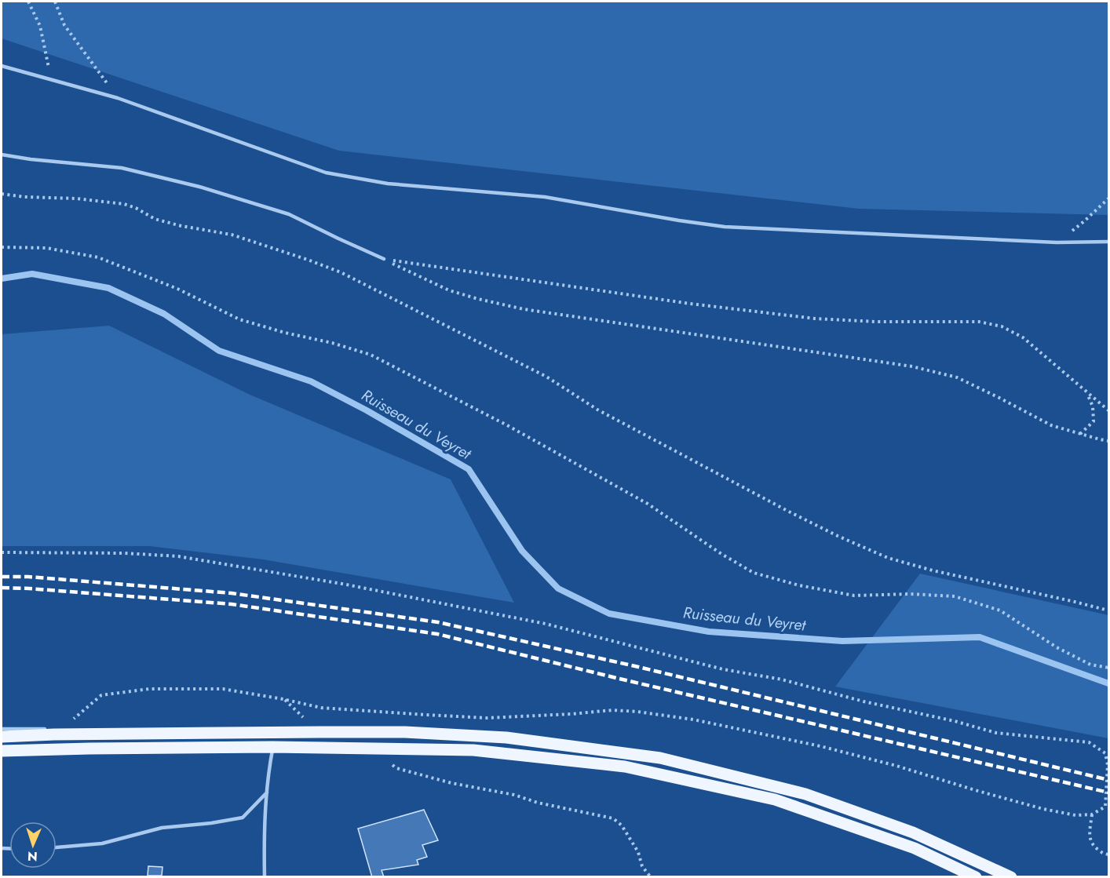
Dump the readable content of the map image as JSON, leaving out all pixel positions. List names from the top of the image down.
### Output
{
  "water": ["Ruisseau du Veyret"],
  "north": "bottom"
}
